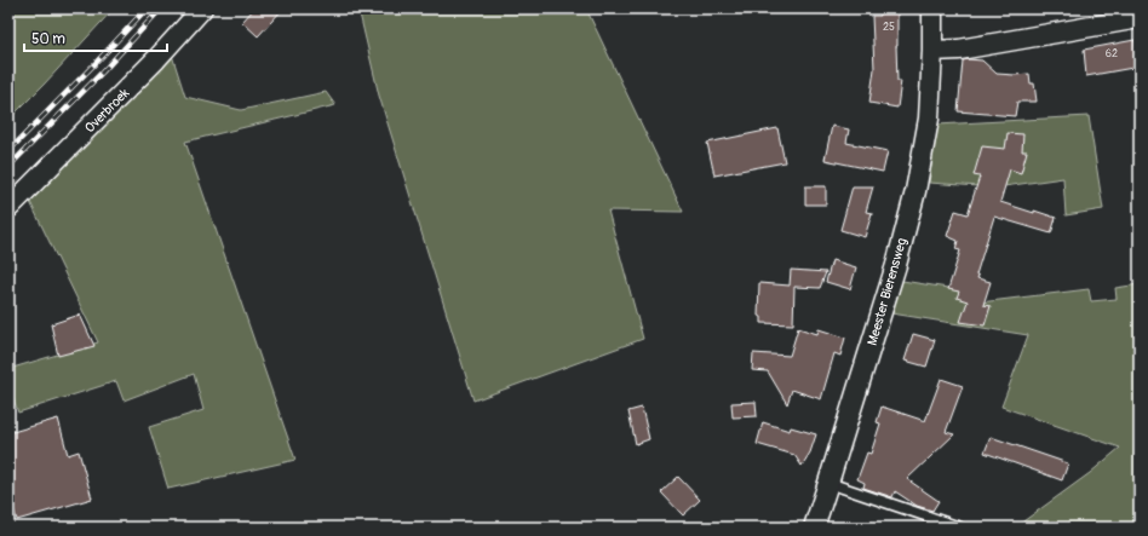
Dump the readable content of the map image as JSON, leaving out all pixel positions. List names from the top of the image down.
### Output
{
  "streets": {
    "street": ["Overbroek", "Meester Bierensweg"]
  },
  "house_numbers": ["25", "62"],
  "scale_bar": "50 m"
}
